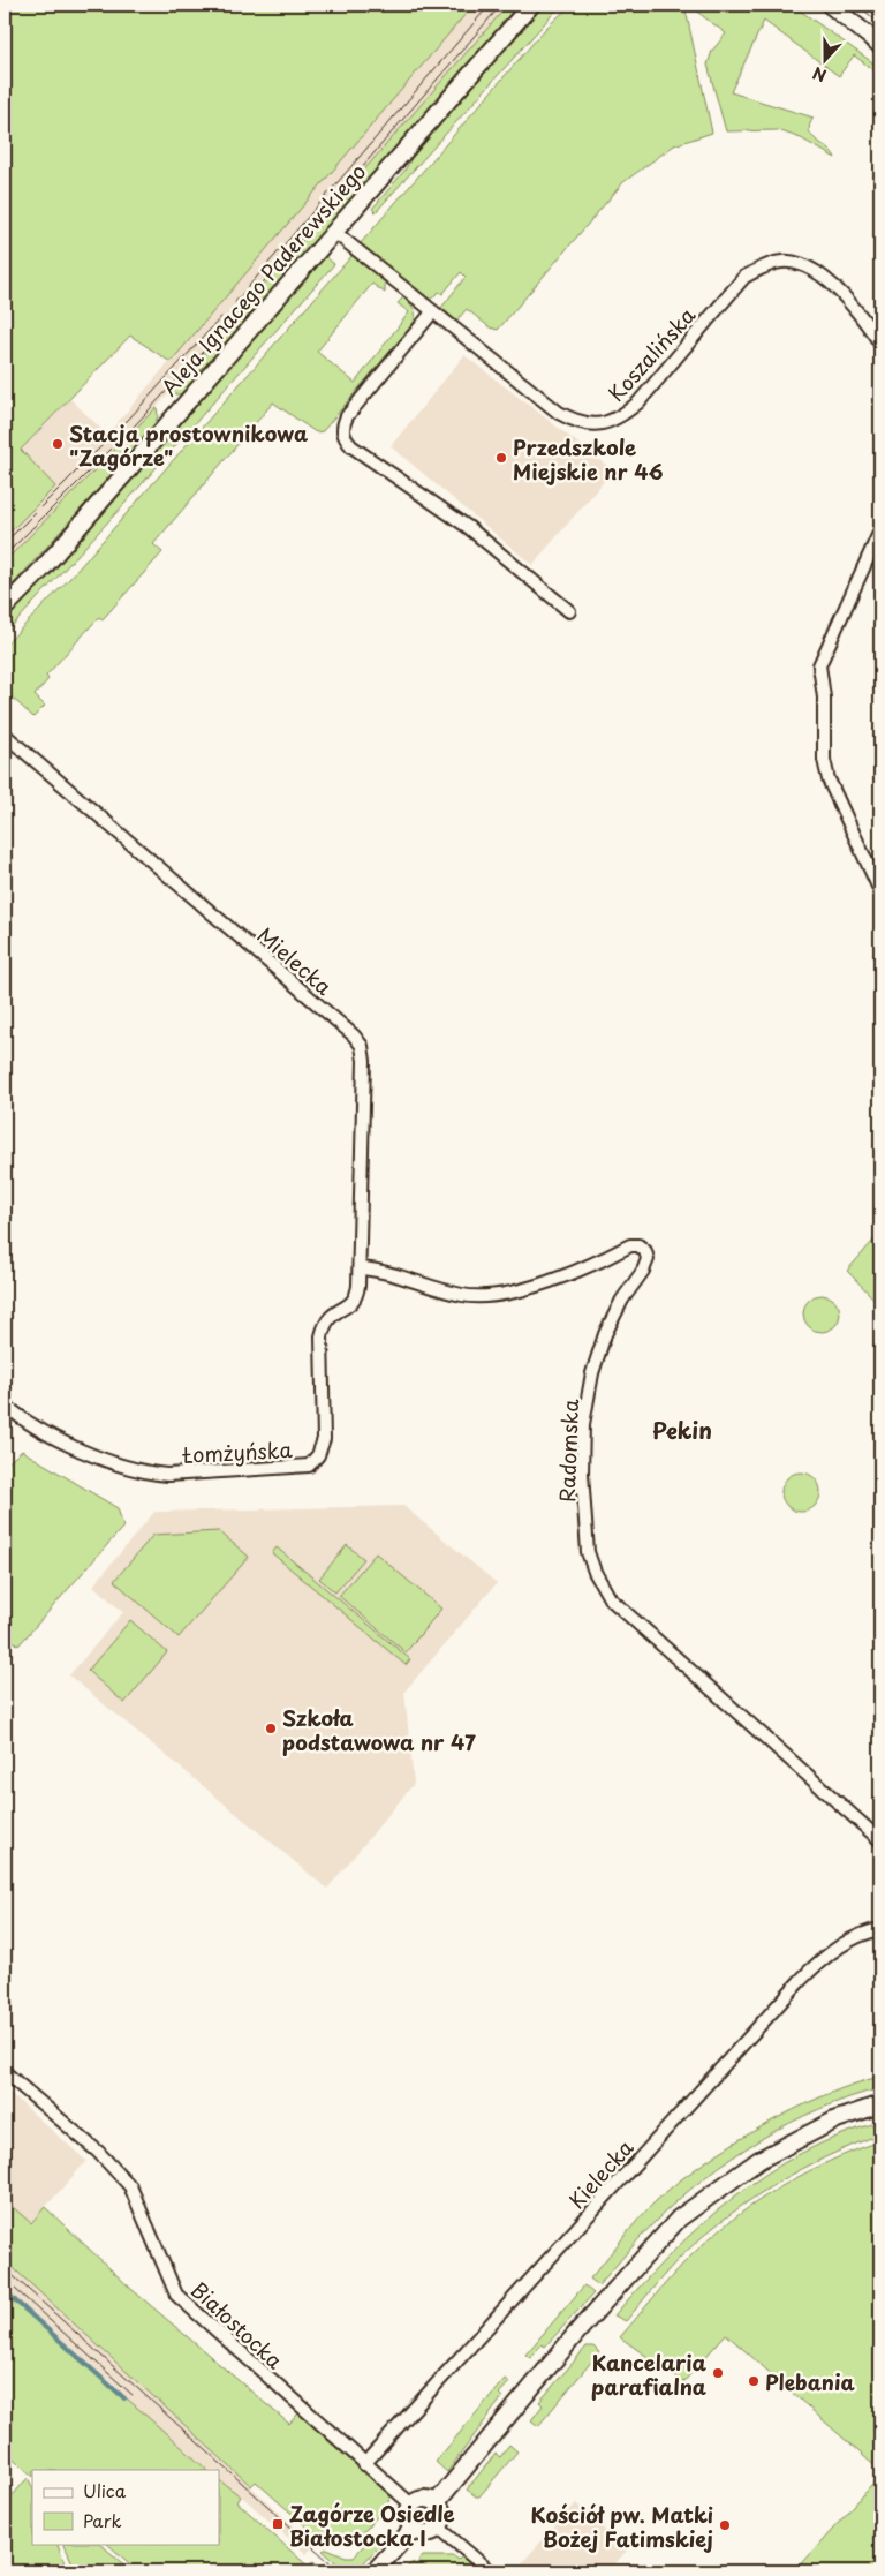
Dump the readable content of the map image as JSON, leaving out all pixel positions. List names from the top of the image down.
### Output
{
  "streets": {
    "street": [
      "Aleja Ignacego Paderewskiego",
      "Koszalińska",
      "Mielecka",
      "Radomska",
      "Łomżyńska",
      "Kielecka",
      "Białostocka"
    ]
  },
  "crossings": [
    ["Aleja Ignacego Paderewskiego", "Koszalińska"],
    ["Mielecka", "Radomska"],
    ["Mielecka", "Łomżyńska"],
    ["Kielecka", "Białostocka"]
  ],
  "districts": ["Pekin"],
  "places": {
    "other": [
      "Stacja prostownikowa \"Zagórze\"",
      "Przedszkole Miejskie nr 46",
      "Szkoła podstawowa nr 47",
      "Kancelaria parafialna",
      "Plebania",
      "Kościół pw. Matki Bożej Fatimskiej"
    ],
    "transit": ["Zagórze Osiedle Białostocka I"]
  },
  "legend": ["Ulica", "Park"],
  "north": "bottom"
}
